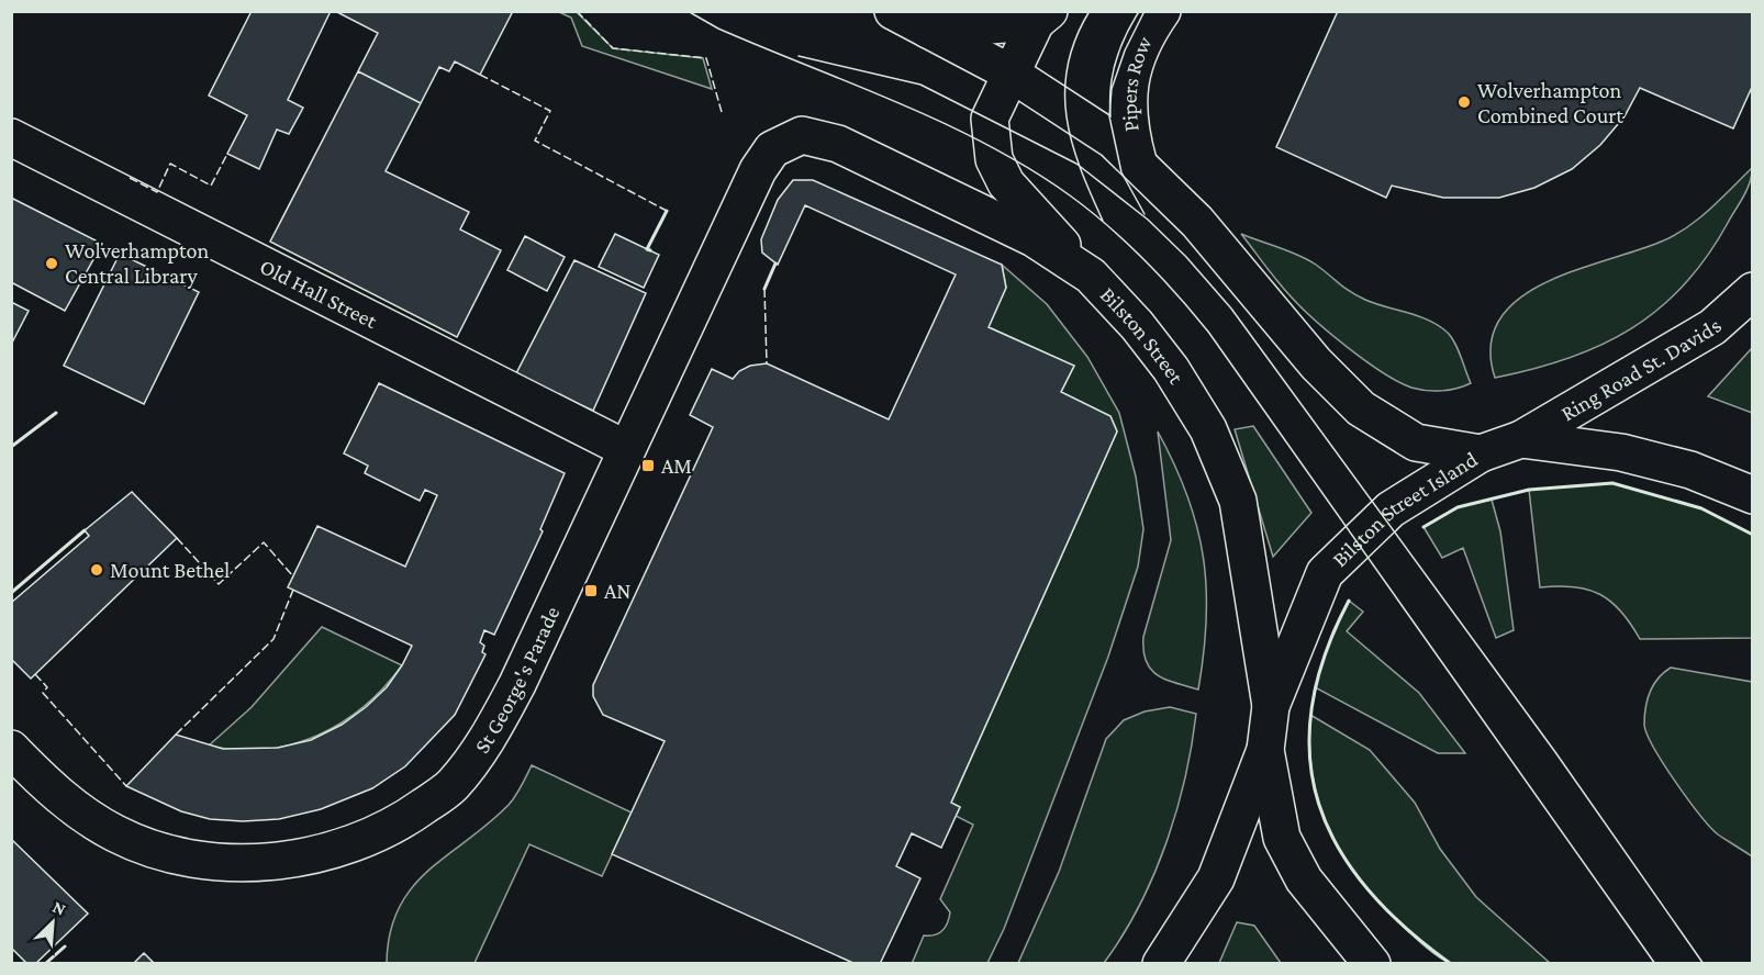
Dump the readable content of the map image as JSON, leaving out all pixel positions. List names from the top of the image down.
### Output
{
  "streets": {
    "main road": [
      "Pipers Row",
      "Old Hall Street",
      "Bilston Street",
      "Ring Road St. Davids",
      "Bilston Street Island",
      "St George's Parade"
    ]
  },
  "crossings": [
    ["Old Hall Street", "St George's Parade"],
    ["Bilston Street", "Bilston Street Island"],
    ["Bilston Street", "St George's Parade"],
    ["Ring Road St. Davids", "Bilston Street Island"]
  ],
  "places": {
    "other": ["Wolverhampton Combined Court", "Wolverhampton Central Library", "Mount Bethel"],
    "transit": ["AM", "AN"]
  },
  "north": "top right"
}
